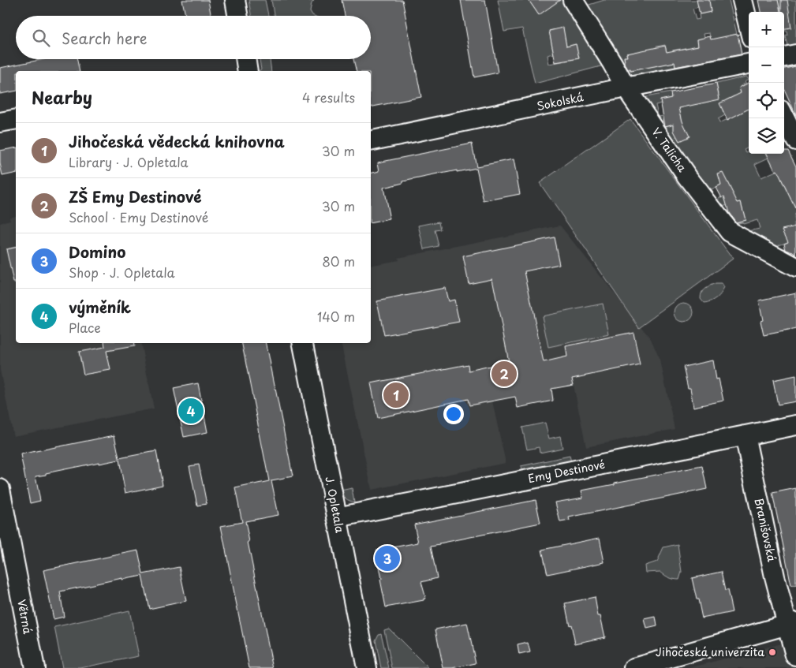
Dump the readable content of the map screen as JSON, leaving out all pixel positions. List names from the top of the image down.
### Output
{
  "streets": {
    "street": [
      "Sokolská",
      "V. Talicha",
      "Emy Destinové",
      "J. Opletala",
      "Branišovská",
      "Větrná"
    ]
  },
  "crossings": [
    ["Sokolská", "V. Talicha"],
    ["Emy Destinové", "J. Opletala"],
    ["Emy Destinové", "Branišovská"]
  ],
  "places": ["Jihočeská univerzita"],
  "page": {
    "map_buttons": ["+", "−"],
    "search": "Search here",
    "heading": ["Nearby", "4 results"],
    "list": [
      {
        "mark": "1",
        "name": "Jihočeská vědecká knihovna",
        "note": "Library · J. Opletala",
        "value": "30 m"
      },
      {
        "mark": "2",
        "name": "ZŠ Emy Destinové",
        "note": "School · Emy Destinové",
        "value": "30 m"
      },
      {
        "mark": "3",
        "name": "Domino",
        "note": "Shop · J. Opletala",
        "value": "80 m"
      },
      {
        "mark": "4",
        "name": "výměník",
        "note": "Place",
        "value": "140 m"
      }
    ],
    "pins": [
      "2",
      "1",
      "4",
      "3"
    ]
  }
}
